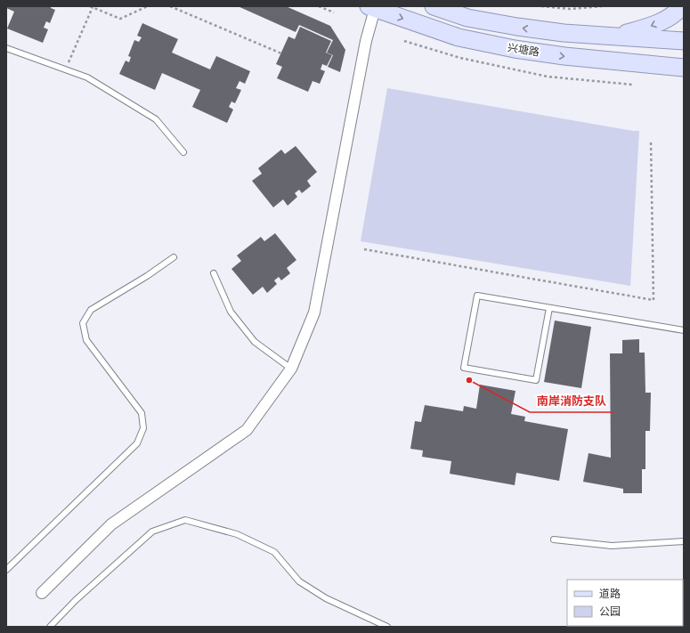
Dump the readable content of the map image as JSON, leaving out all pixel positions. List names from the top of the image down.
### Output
{
  "streets": {
    "main road": ["兴塘路"]
  },
  "places": ["南岸消防支队"],
  "legend": ["道路", "公园"]
}
